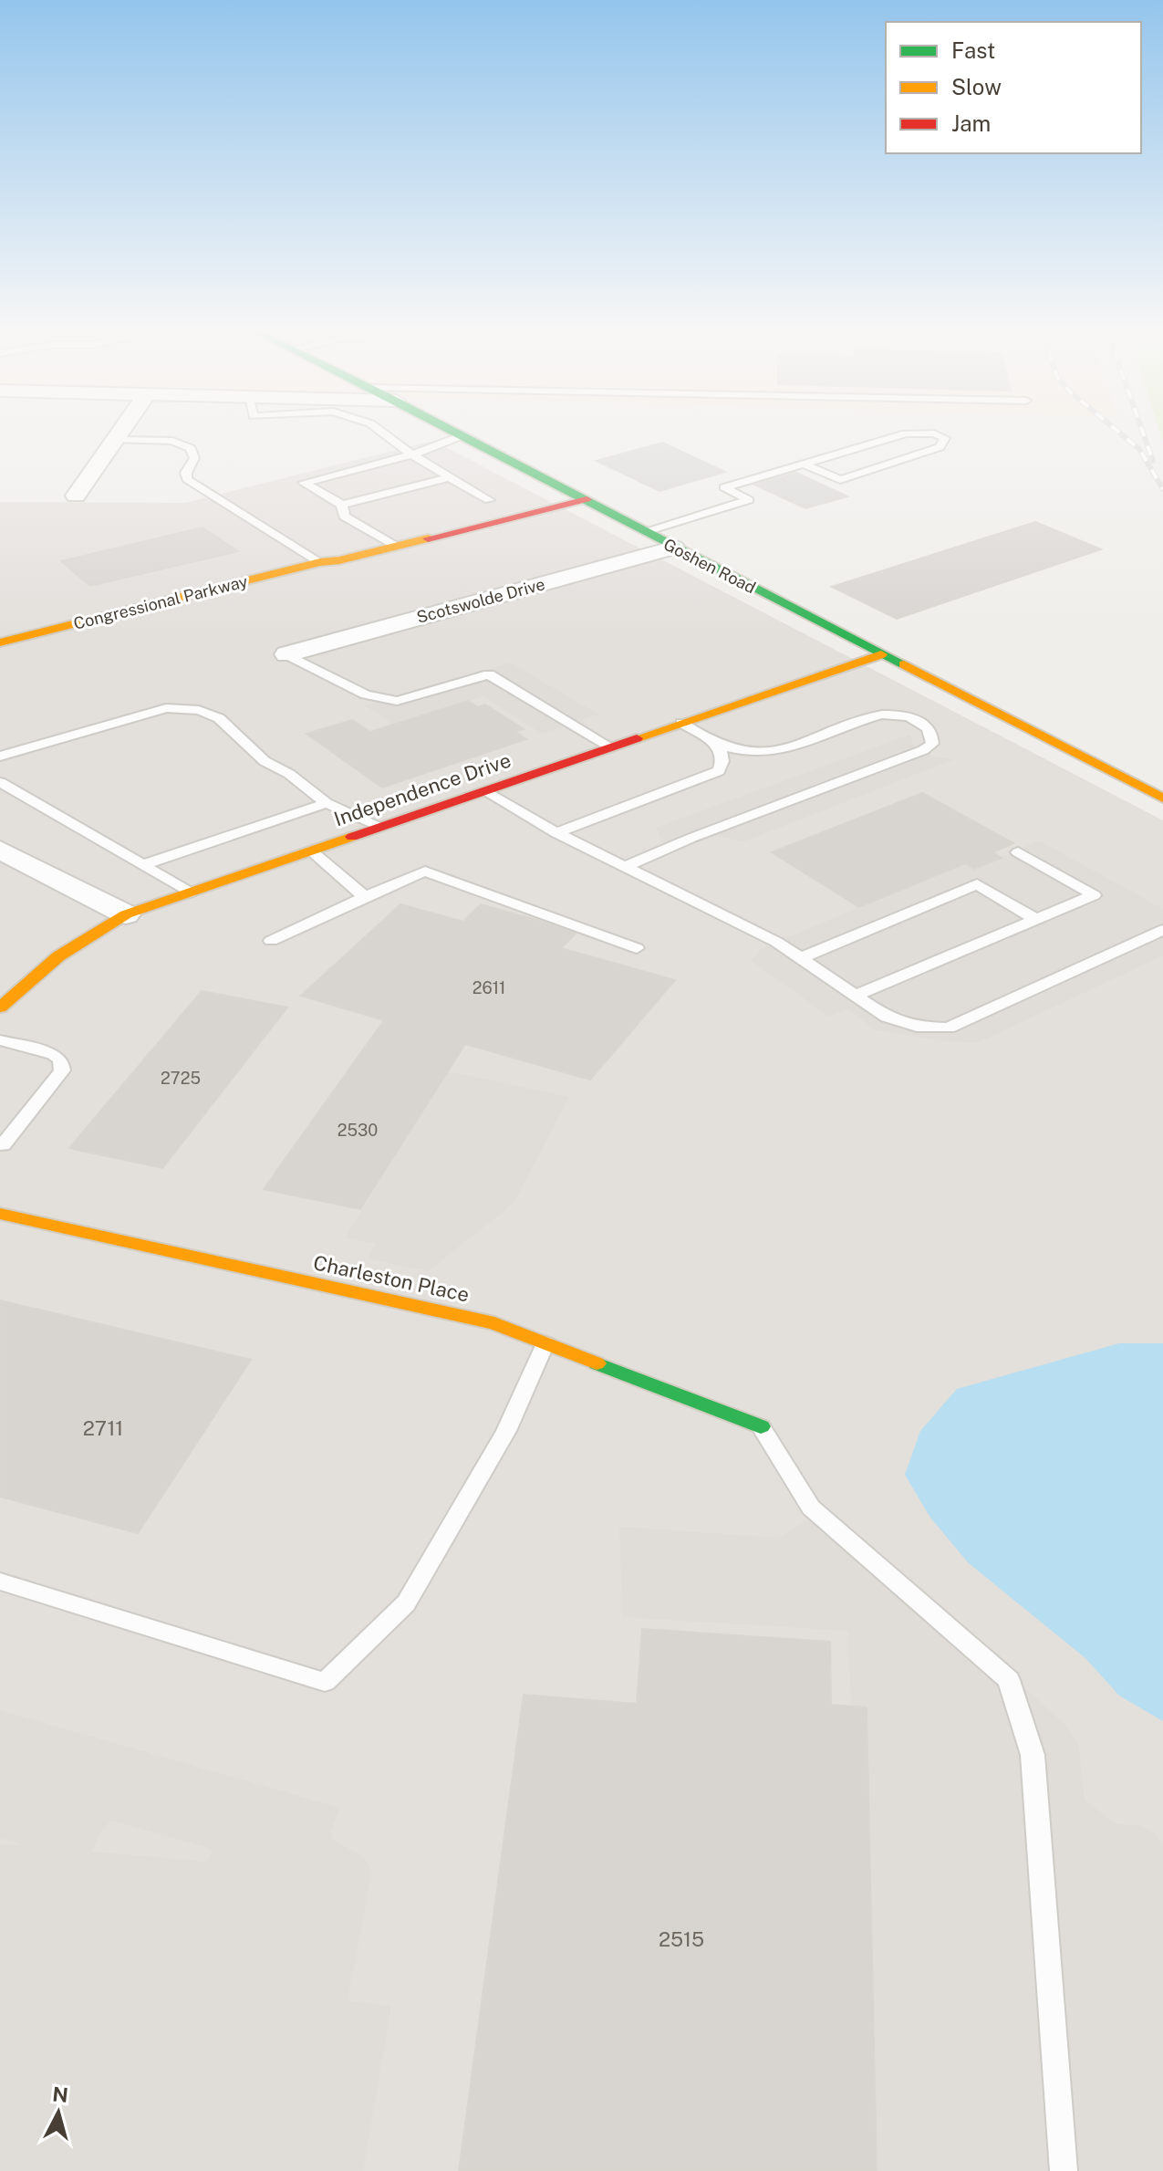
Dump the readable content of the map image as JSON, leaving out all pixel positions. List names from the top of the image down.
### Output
{
  "streets": {
    "street": [
      "Goshen Road",
      "Scotswolde Drive",
      "Congressional Parkway",
      "Independence Drive",
      "Charleston Place"
    ]
  },
  "crossings": [
    ["Goshen Road", "Scotswolde Drive"],
    ["Goshen Road", "Congressional Parkway"],
    ["Goshen Road", "Independence Drive"]
  ],
  "house_numbers": [
    "2611",
    "2725",
    "2530",
    "2711",
    "2515"
  ],
  "legend": ["Fast", "Slow", "Jam"],
  "north": "top"
}
